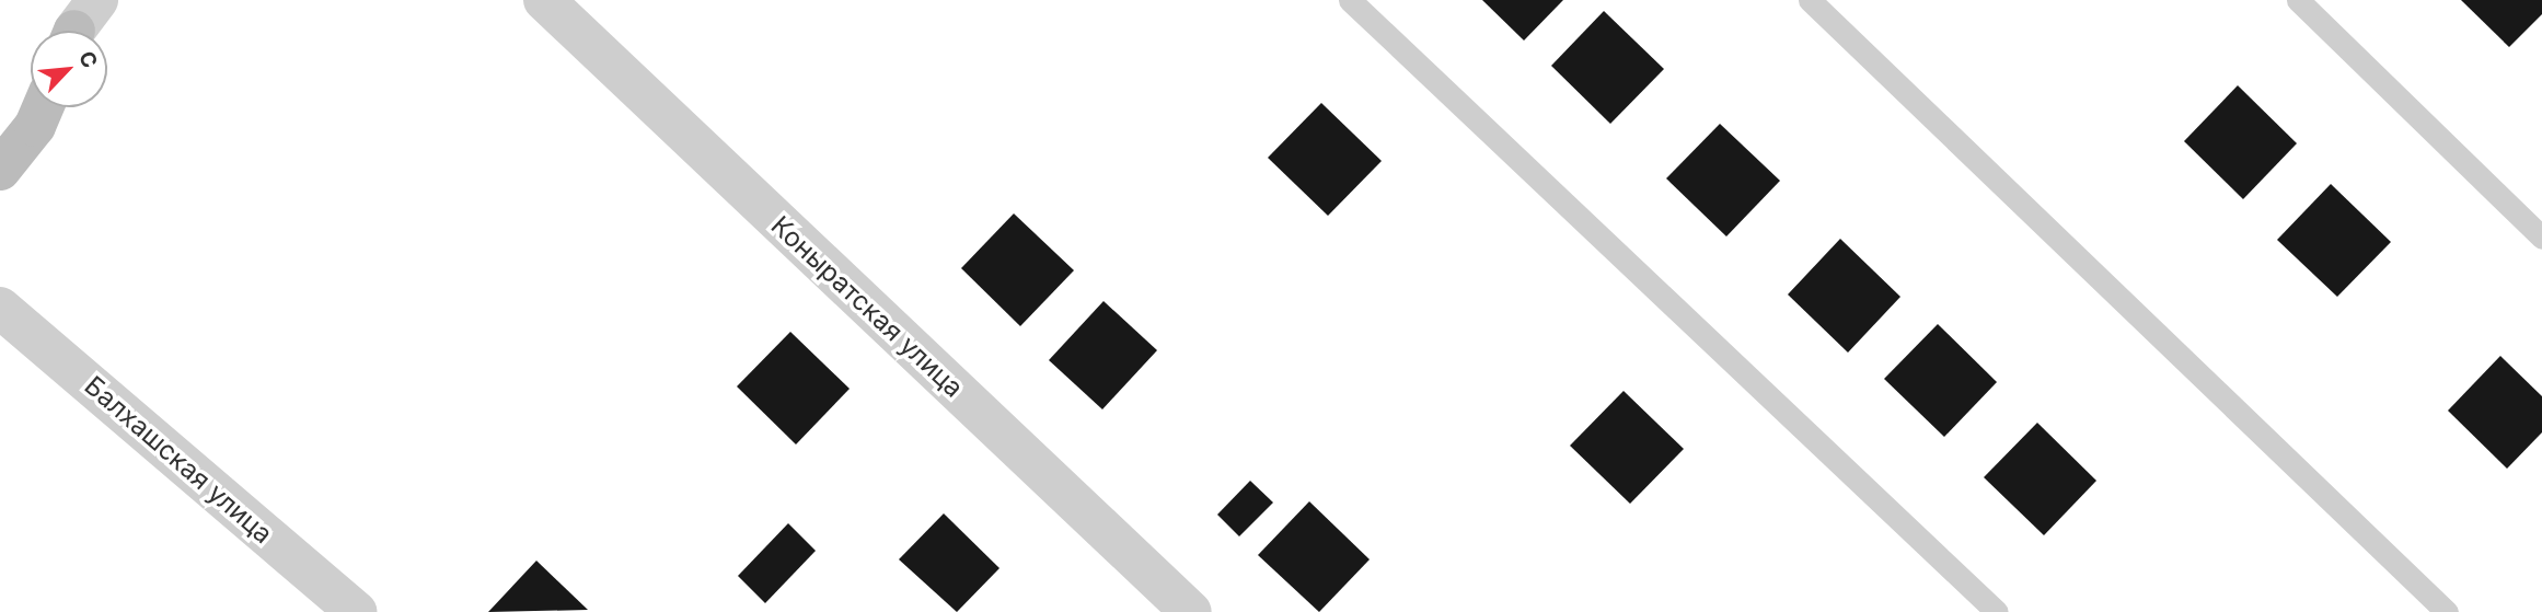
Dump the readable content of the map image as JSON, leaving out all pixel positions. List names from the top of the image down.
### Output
{
  "streets": {
    "street": ["Коныратская улица", "Балхашская улица"]
  },
  "north": "top right"
}
